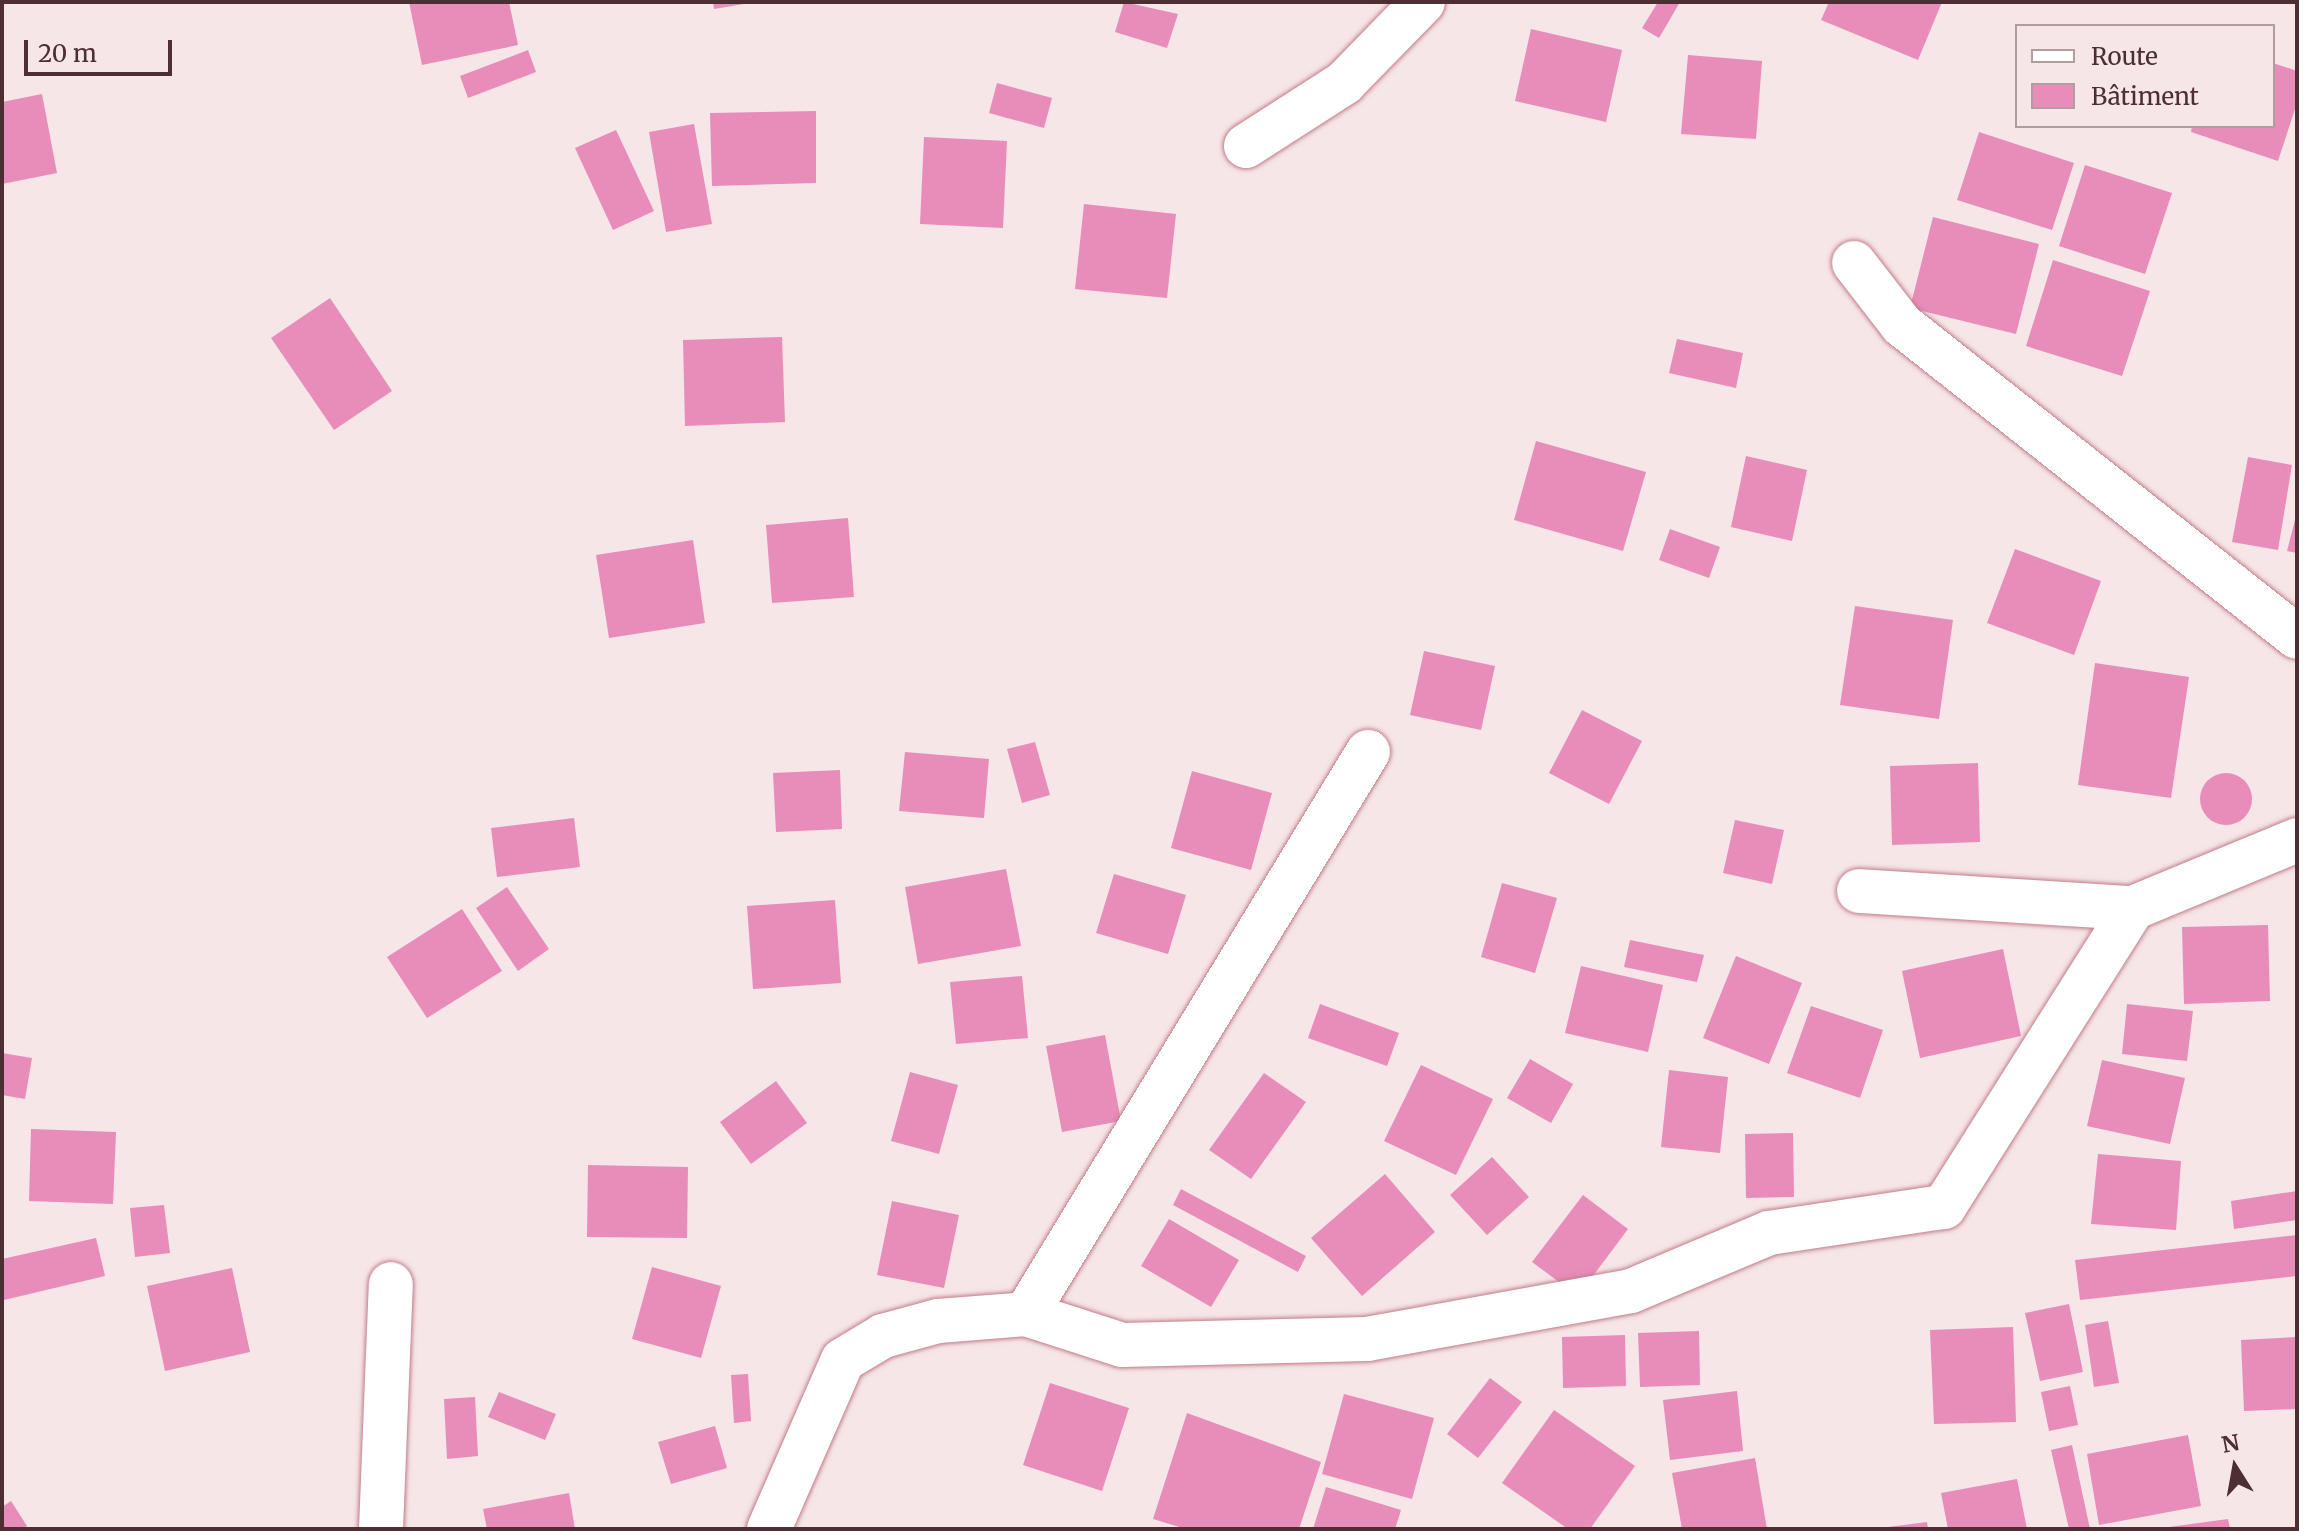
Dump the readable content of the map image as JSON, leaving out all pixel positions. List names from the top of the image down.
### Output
{
  "legend": ["Route", "Bâtiment"],
  "scale_bar": "20 m",
  "north": "top"
}
